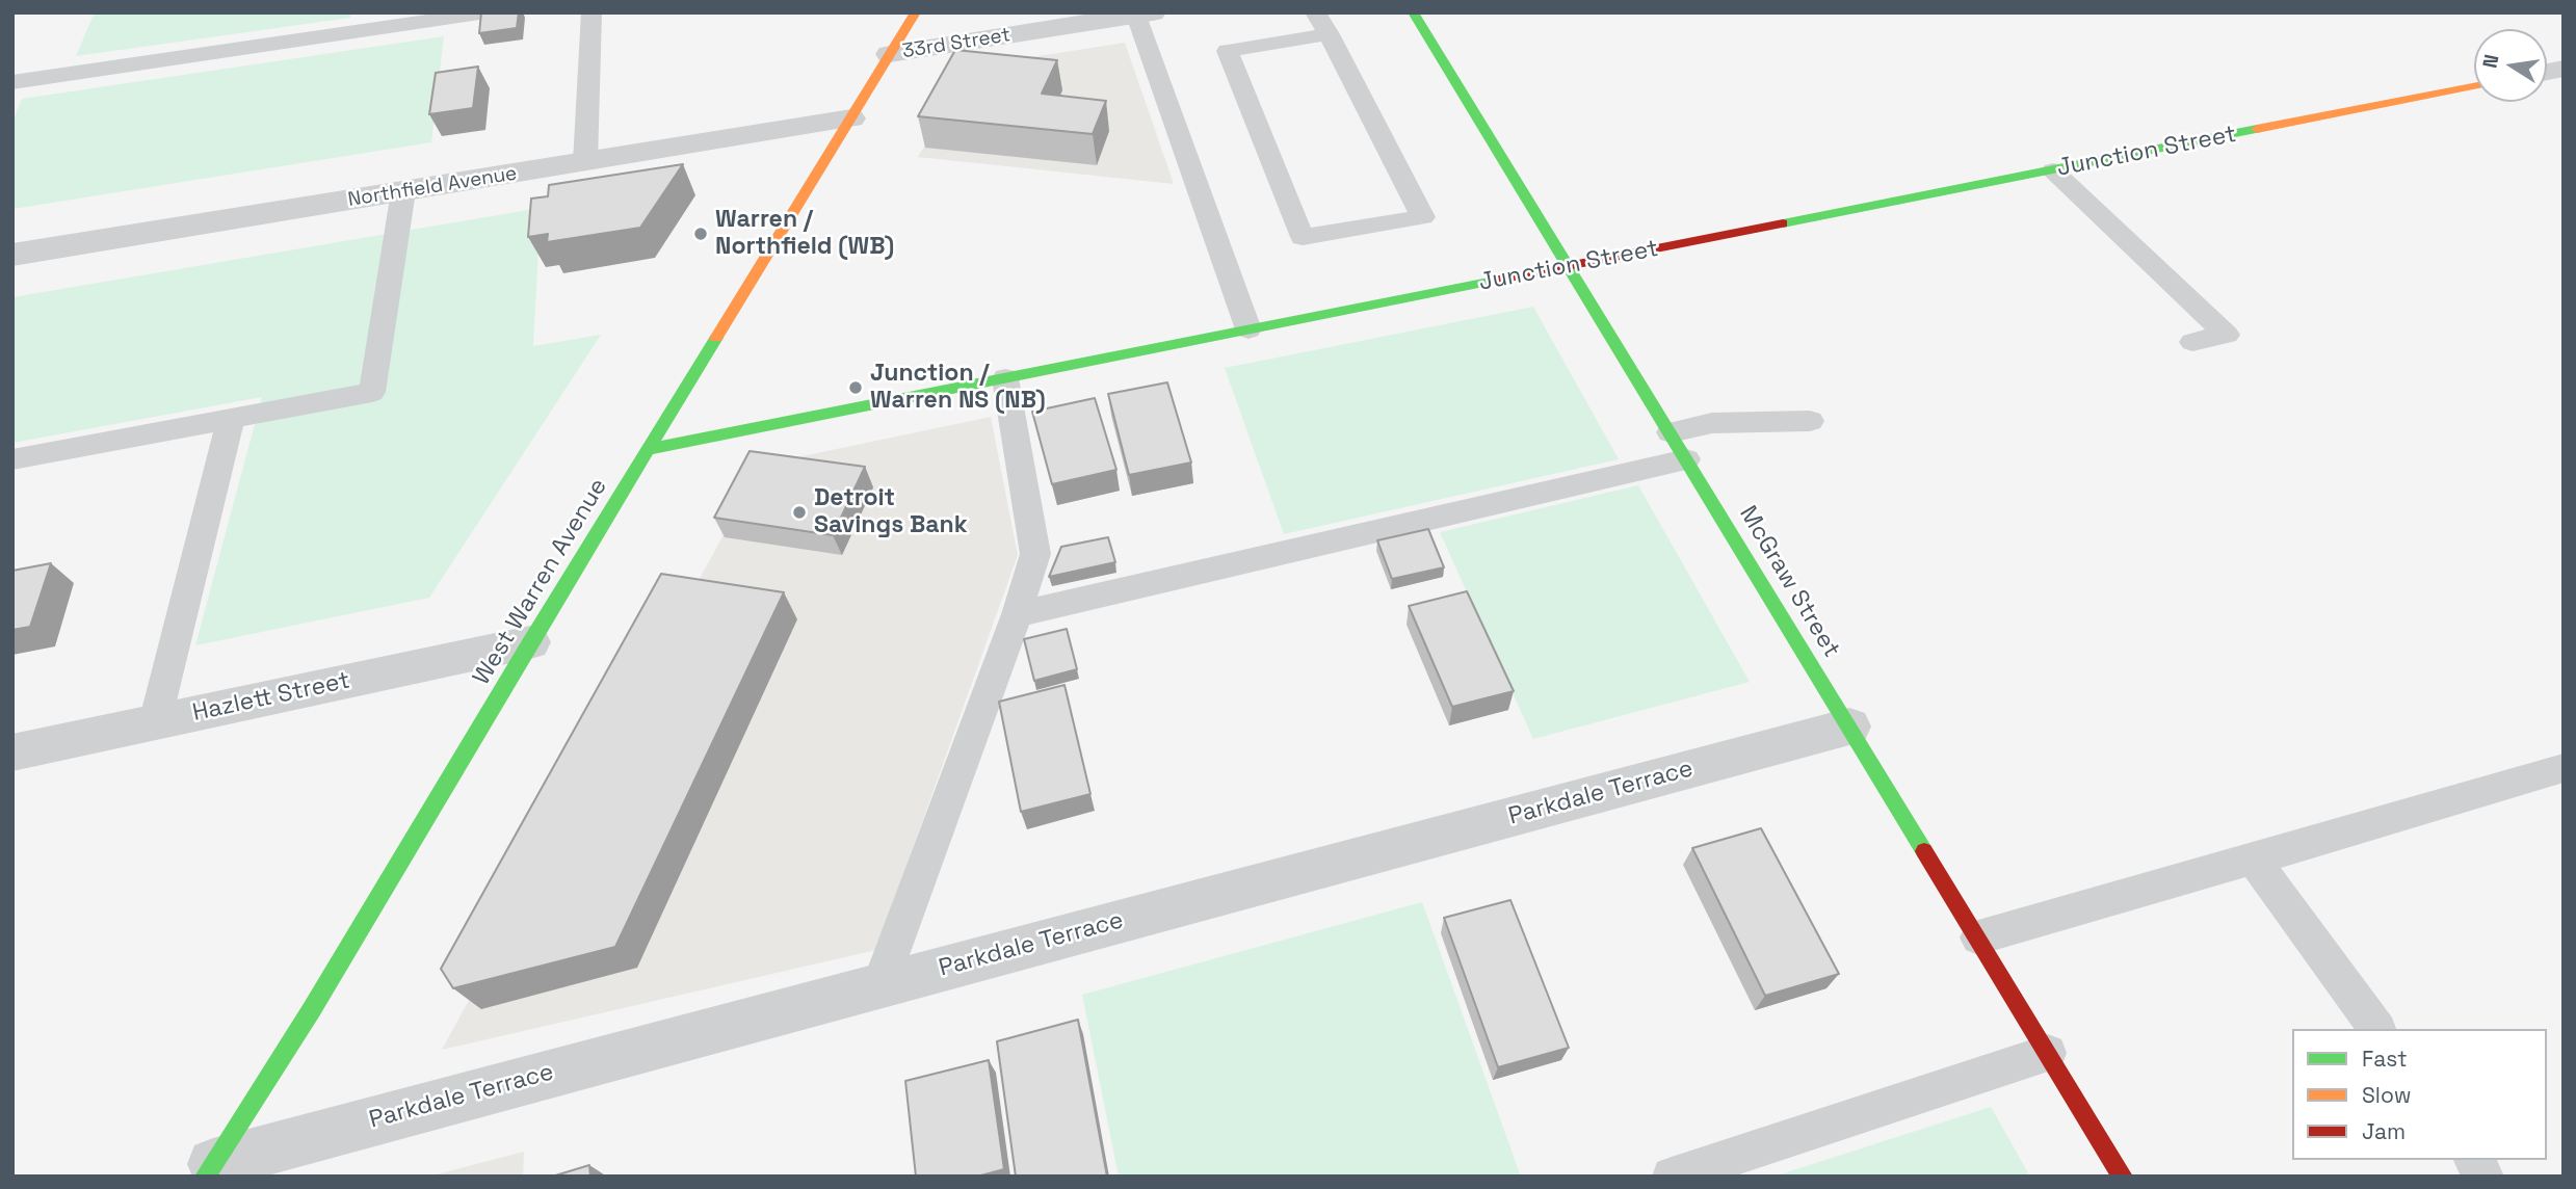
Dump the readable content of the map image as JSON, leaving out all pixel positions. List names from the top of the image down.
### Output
{
  "streets": {
    "street": [
      "33rd Street",
      "Junction Street",
      "Northfield Avenue",
      "West Warren Avenue",
      "McGraw Street",
      "Hazlett Street",
      "Parkdale Terrace"
    ]
  },
  "crossings": [
    ["33rd Street", "West Warren Avenue"],
    ["Junction Street", "West Warren Avenue"],
    ["Junction Street", "McGraw Street"],
    ["Northfield Avenue", "West Warren Avenue"],
    ["West Warren Avenue", "Hazlett Street"],
    ["West Warren Avenue", "Parkdale Terrace"],
    ["McGraw Street", "Parkdale Terrace"]
  ],
  "places": ["Warren / Northfield (WB)", "Junction / Warren NS (NB)", "Detroit Savings Bank"],
  "legend": ["Fast", "Slow", "Jam"],
  "north": "left"
}
